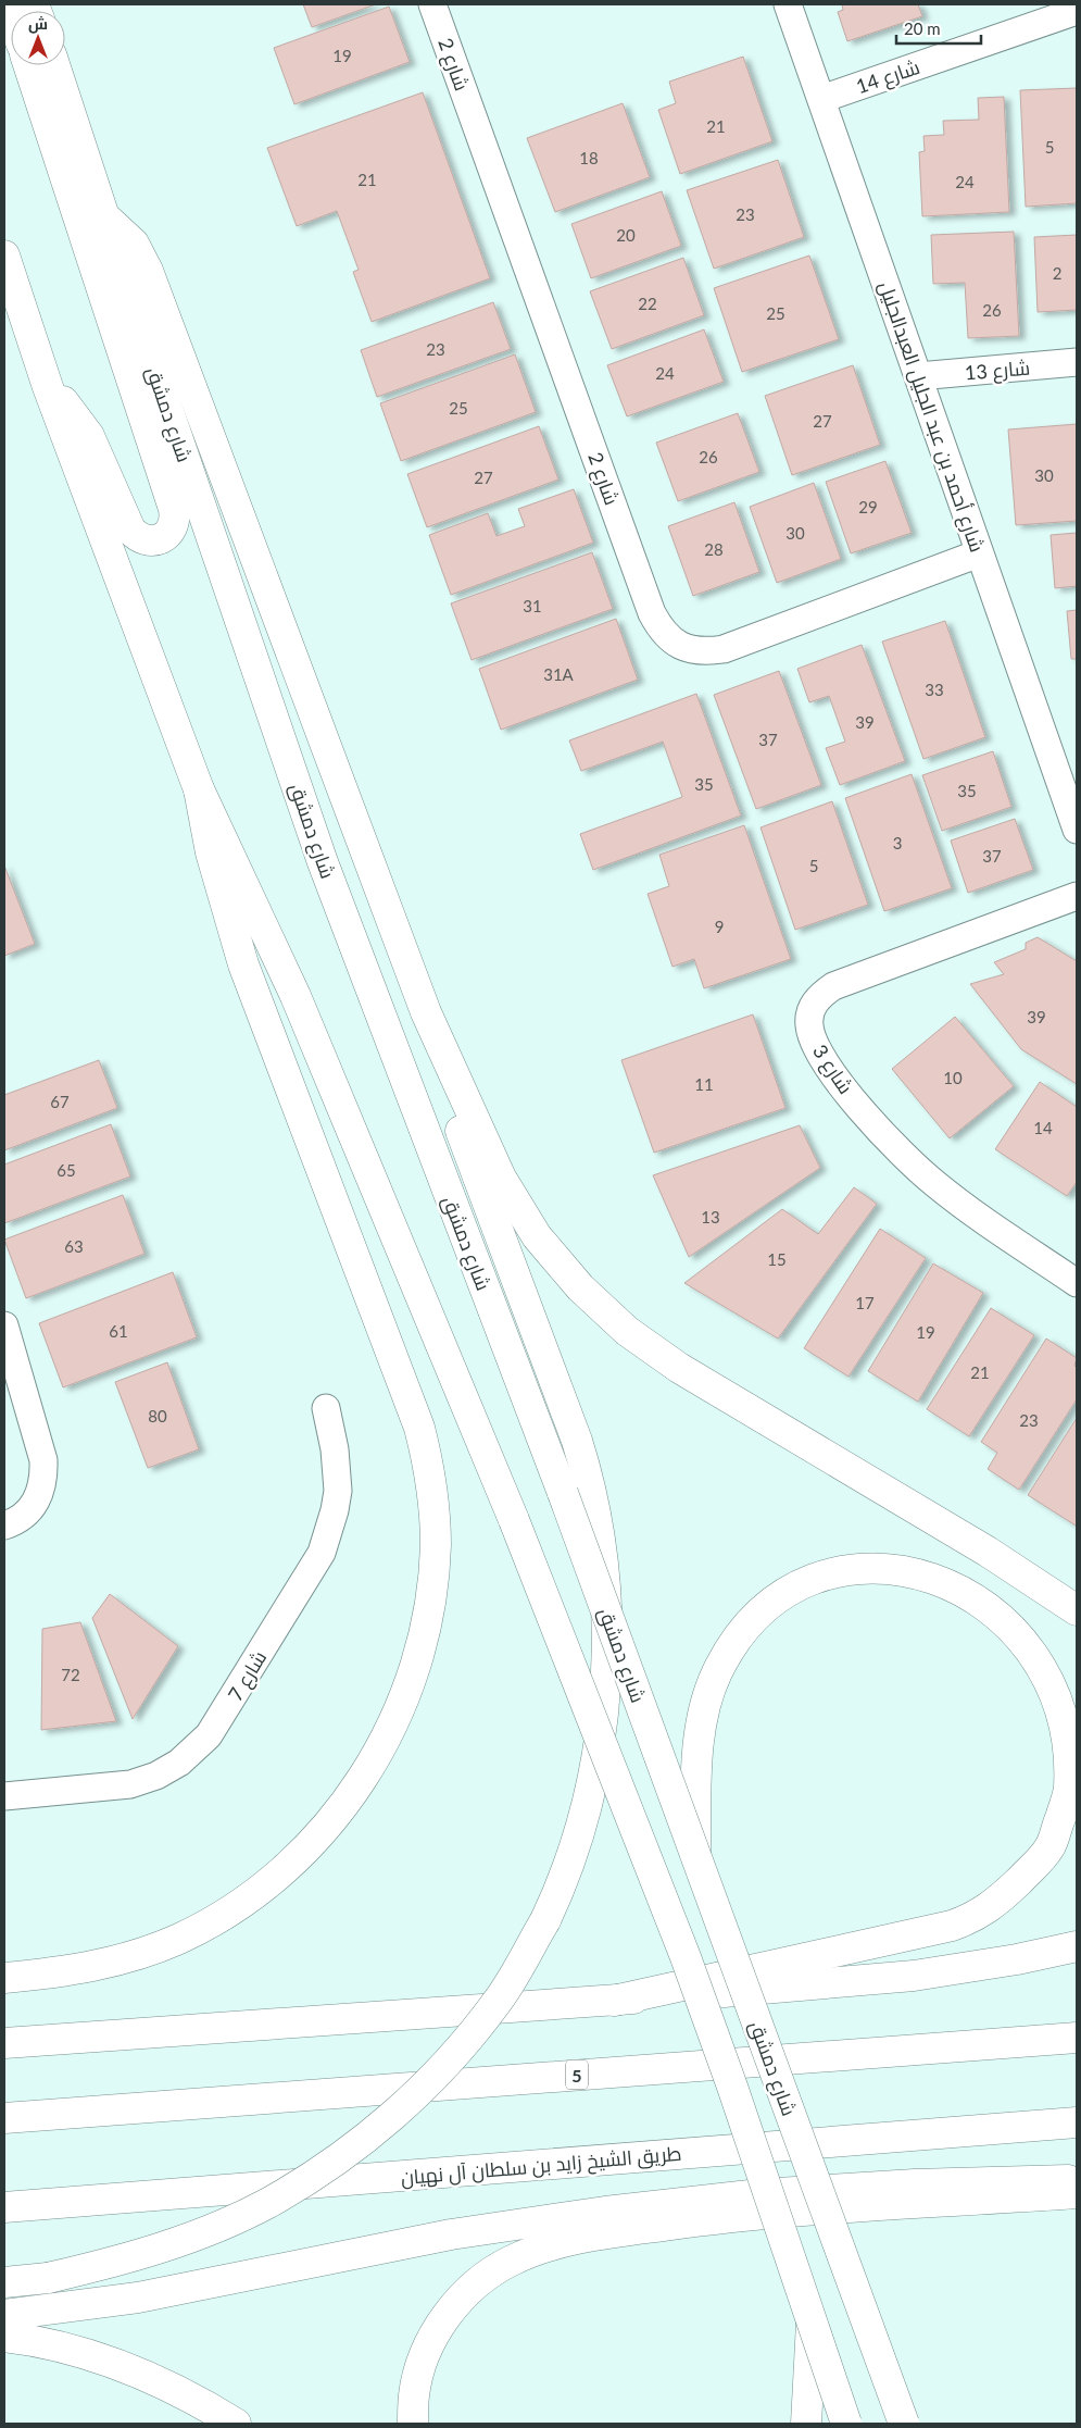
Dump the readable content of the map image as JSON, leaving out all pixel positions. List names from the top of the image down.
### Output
{
  "streets": {
    "main road": ["شارع دمشق", "5", "طريق الشيخ زايد بن سلطان آل نهيان"],
    "street": [
      "شارع 2",
      "شارع 14",
      "شارع 13",
      "شارع أحمد بن عبد الجليل العبدالجليل",
      "شارع 3",
      "شارع 7"
    ]
  },
  "crossings": [
    ["شارع 2", "شارع أحمد بن عبد الجليل العبدالجليل"],
    ["شارع 14", "شارع أحمد بن عبد الجليل العبدالجليل"],
    ["شارع 13", "شارع أحمد بن عبد الجليل العبدالجليل"]
  ],
  "house_numbers": [
    "19",
    "21",
    "5",
    "18",
    "21",
    "24",
    "23",
    "20",
    "2",
    "22",
    "26",
    "25",
    "23",
    "24",
    "25",
    "27",
    "26",
    "30",
    "27",
    "29",
    "30",
    "28",
    "31",
    "31A",
    "33",
    "39",
    "37",
    "35",
    "35",
    "3",
    "37",
    "5",
    "9",
    "39",
    "10",
    "11",
    "67",
    "14",
    "65",
    "13",
    "63",
    "15",
    "17",
    "61",
    "19",
    "21",
    "80",
    "23",
    "72"
  ],
  "scale_bar": "20 m",
  "north": "top"
}
